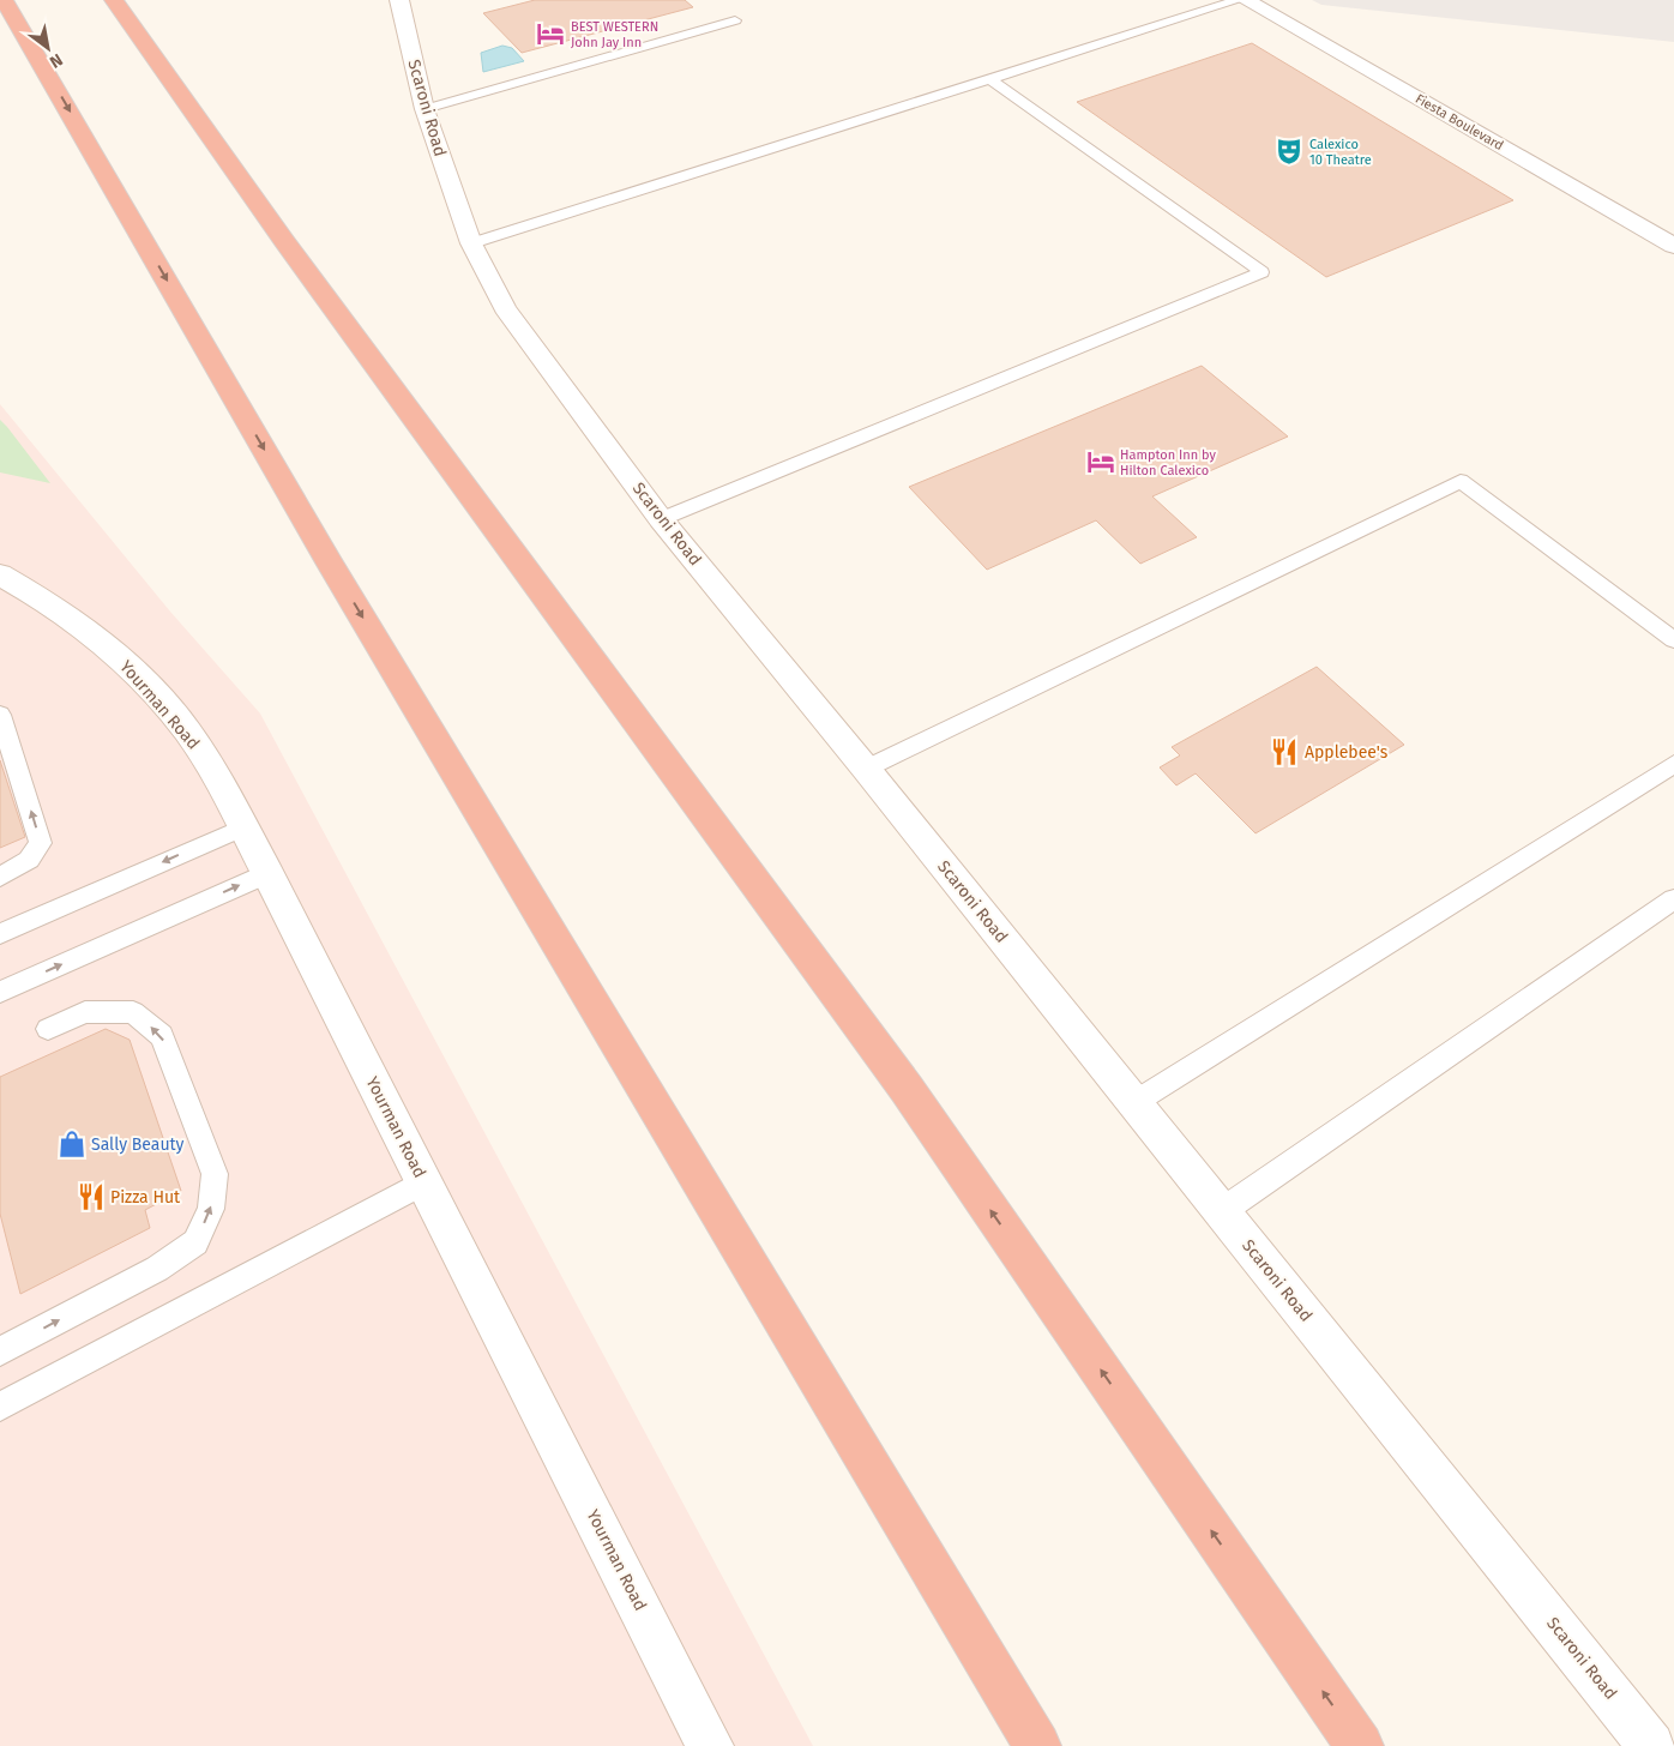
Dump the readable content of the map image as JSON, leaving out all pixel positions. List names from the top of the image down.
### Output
{
  "streets": {
    "street": ["Scaroni Road", "Fiesta Boulevard", "Yourman Road"]
  },
  "places": {
    "hotel": ["BEST WESTERN John Jay Inn", "Hampton Inn by Hilton Calexico"],
    "theatre": ["Calexico 10 Theatre"],
    "restaurant": ["Applebee's", "Pizza Hut"],
    "shop": ["Sally Beauty"]
  },
  "north": "bottom right"
}
